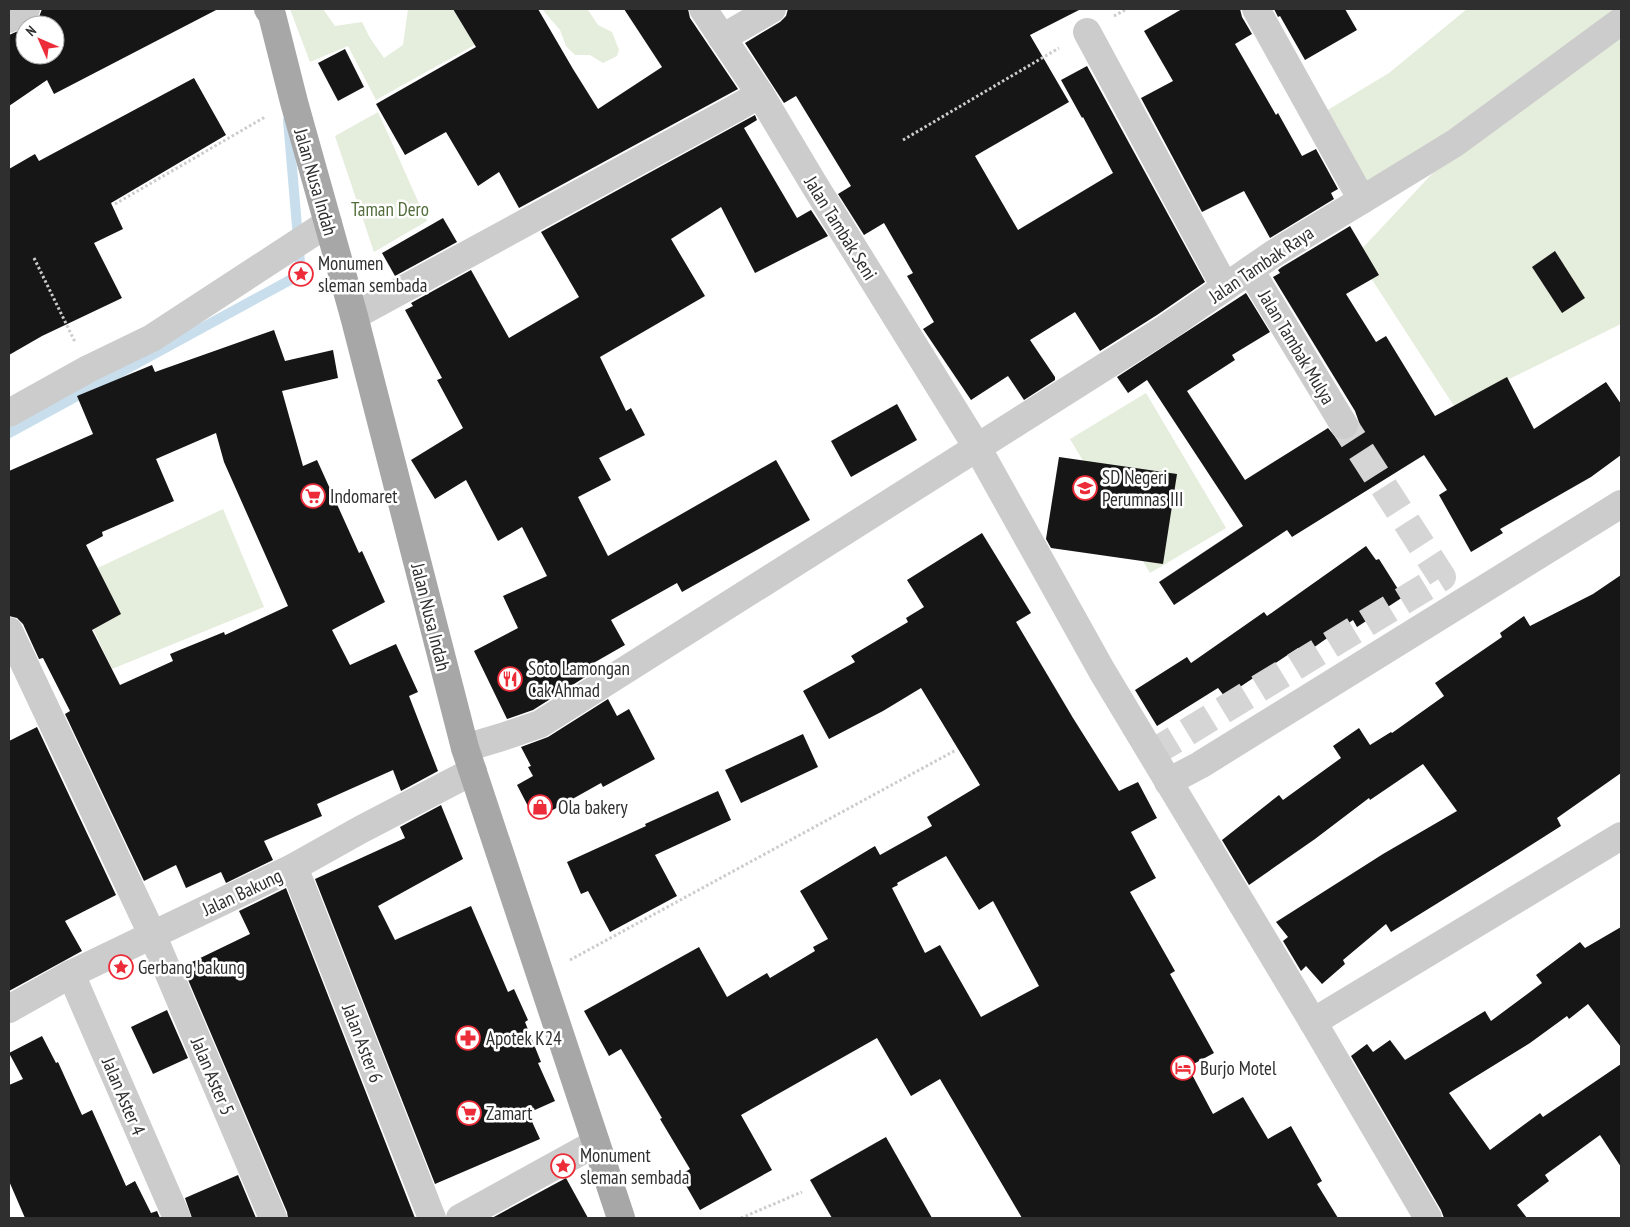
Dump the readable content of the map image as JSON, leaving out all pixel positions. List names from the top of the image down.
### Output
{
  "streets": {
    "main road": ["Jalan Nusa Indah"],
    "street": [
      "Jalan Tambak Seni",
      "Jalan Tambak Raya",
      "Jalan Tambak Mulya",
      "Jalan Bakung",
      "Jalan Aster 6",
      "Jalan Aster 5",
      "Jalan Aster 4"
    ]
  },
  "crossings": [
    ["Jalan Nusa Indah", "Jalan Tambak Raya"],
    ["Jalan Nusa Indah", "Jalan Bakung"],
    ["Jalan Tambak Seni", "Jalan Tambak Raya"],
    ["Jalan Tambak Raya", "Jalan Tambak Mulya"],
    ["Jalan Tambak Raya", "Jalan Bakung"],
    ["Jalan Bakung", "Jalan Aster 6"],
    ["Jalan Bakung", "Jalan Aster 5"],
    ["Jalan Bakung", "Jalan Aster 4"]
  ],
  "parks": ["Taman Dero"],
  "places": {
    "place": ["Monumen sleman sembada", "Gerbang bakung", "Monument sleman sembada"],
    "school or university": ["SD Negeri Perumnas III"],
    "supermarket": ["Indomaret", "Zamart"],
    "restaurant": ["Soto Lamongan Cak Ahmad"],
    "shop": ["Ola bakery"],
    "pharmacy": ["Apotek K24"],
    "hotel": ["Burjo Motel"]
  },
  "north": "top left"
}
